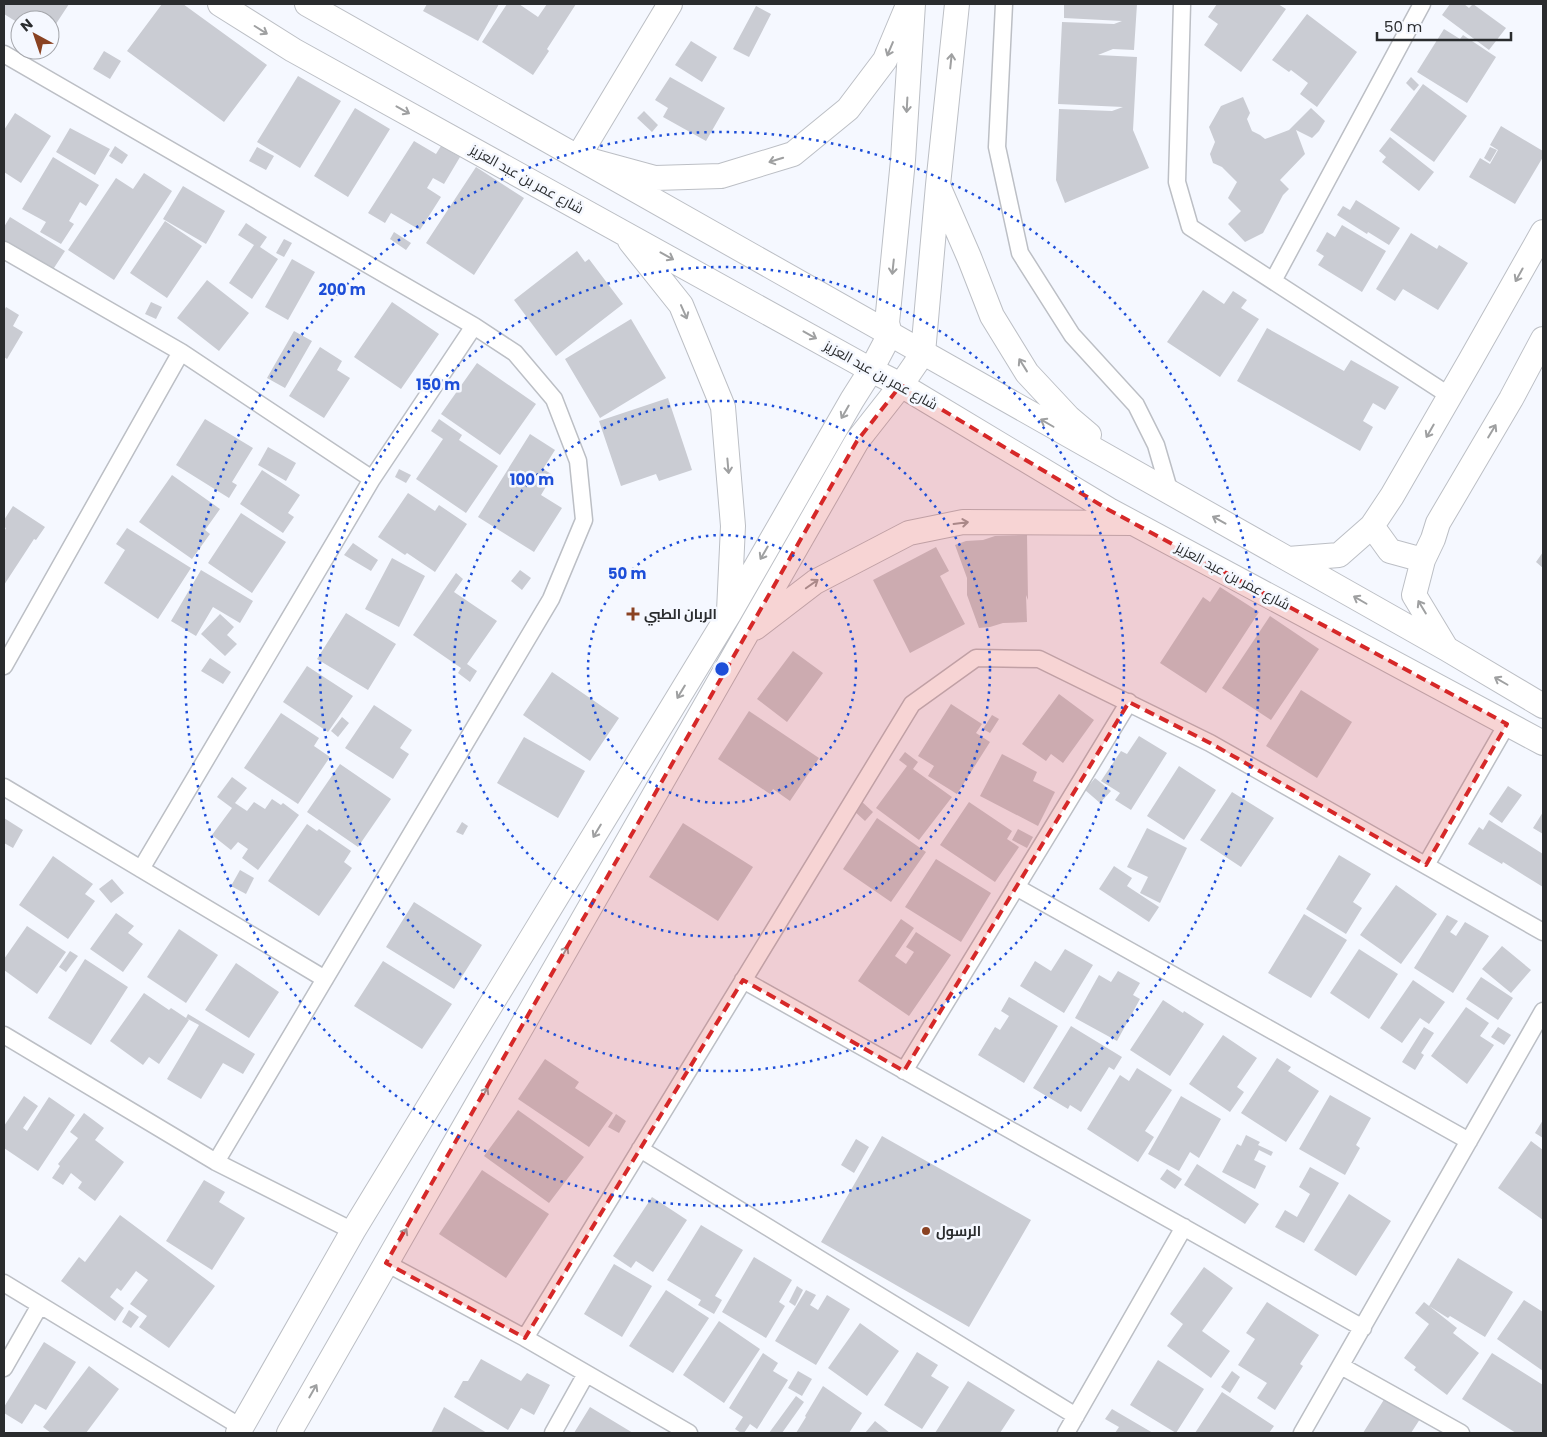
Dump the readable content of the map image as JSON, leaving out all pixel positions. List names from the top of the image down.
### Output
{
  "streets": {
    "street": ["شارع عمر بن عبد العزيز"]
  },
  "places": {
    "health": ["الربان الطبي"],
    "other": ["الرسول"]
  },
  "scale_bar": "50 m",
  "north": "top left",
  "rings": [
    "200 m",
    "150 m",
    "100 m",
    "50 m"
  ]
}
